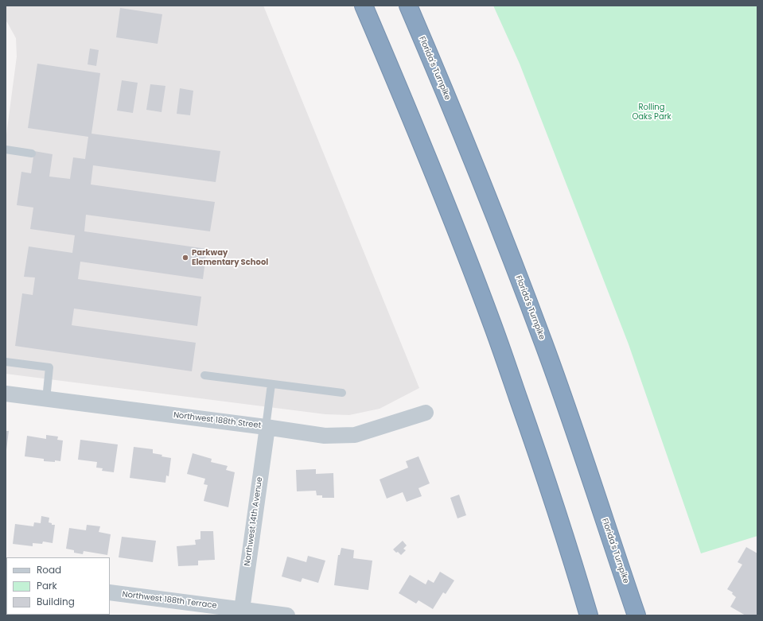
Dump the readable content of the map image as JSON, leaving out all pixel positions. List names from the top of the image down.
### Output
{
  "streets": {
    "highway": ["Florida's Turnpike"],
    "street": ["Northwest 188th Street", "Northwest 14th Avenue", "Northwest 188th Terrace"]
  },
  "crossings": [
    ["Northwest 188th Street", "Northwest 14th Avenue"],
    ["Northwest 14th Avenue", "Northwest 188th Terrace"]
  ],
  "parks": ["Rolling Oaks Park"],
  "places": ["Parkway Elementary School"],
  "legend": ["Road", "Park", "Building"]
}
